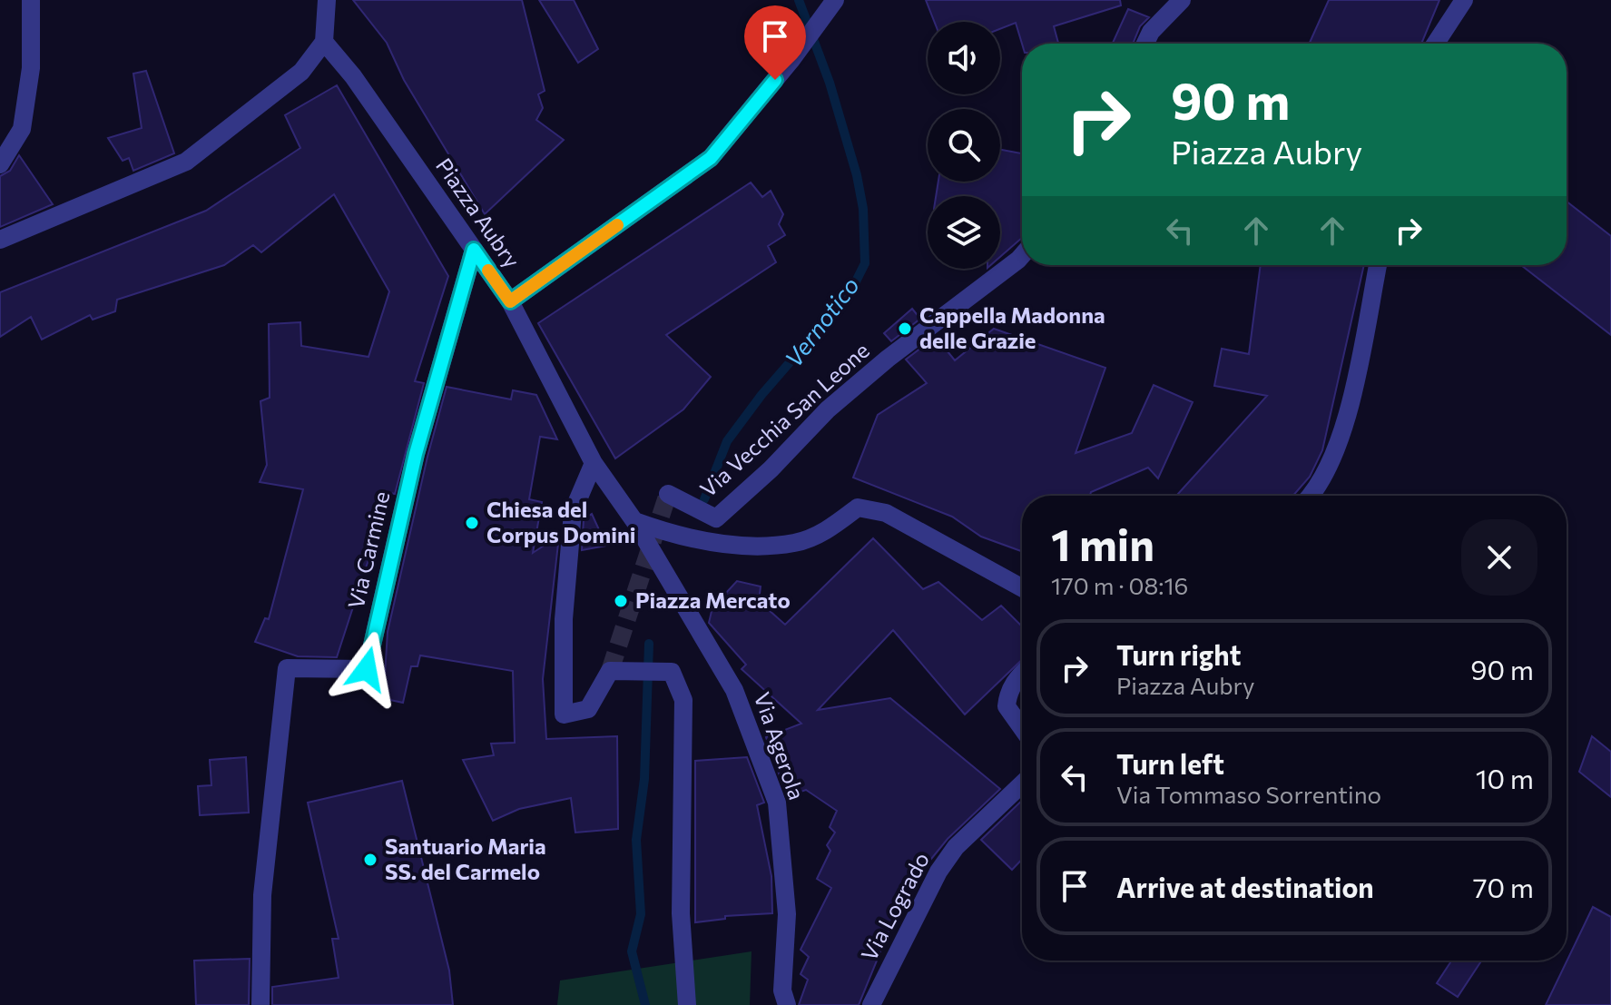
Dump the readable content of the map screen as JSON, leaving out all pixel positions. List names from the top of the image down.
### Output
{
  "streets": {
    "street": [
      "Piazza Aubry",
      "Via Vecchia San Leone",
      "Via Carmine",
      "Via Agerola",
      "Via Logrado"
    ]
  },
  "crossings": [
    ["Piazza Aubry", "Via Carmine"]
  ],
  "water": ["Vernotico"],
  "places": [
    "Cappella Madonna delle Grazie",
    "Chiesa del Corpus Domini",
    "Piazza Mercato",
    "Santuario Maria SS. del Carmelo"
  ],
  "page": {
    "turn": ["90 m", "Piazza Aubry"],
    "heading": ["1 min", "170 m · 08:16"],
    "list": [
      {
        "name": "Turn right",
        "note": "Piazza Aubry",
        "value": "90 m"
      },
      {
        "name": "Turn left",
        "note": "Via Tommaso Sorrentino",
        "value": "10 m"
      },
      {
        "name": "Arrive at destination",
        "value": "70 m"
      }
    ]
  }
}
